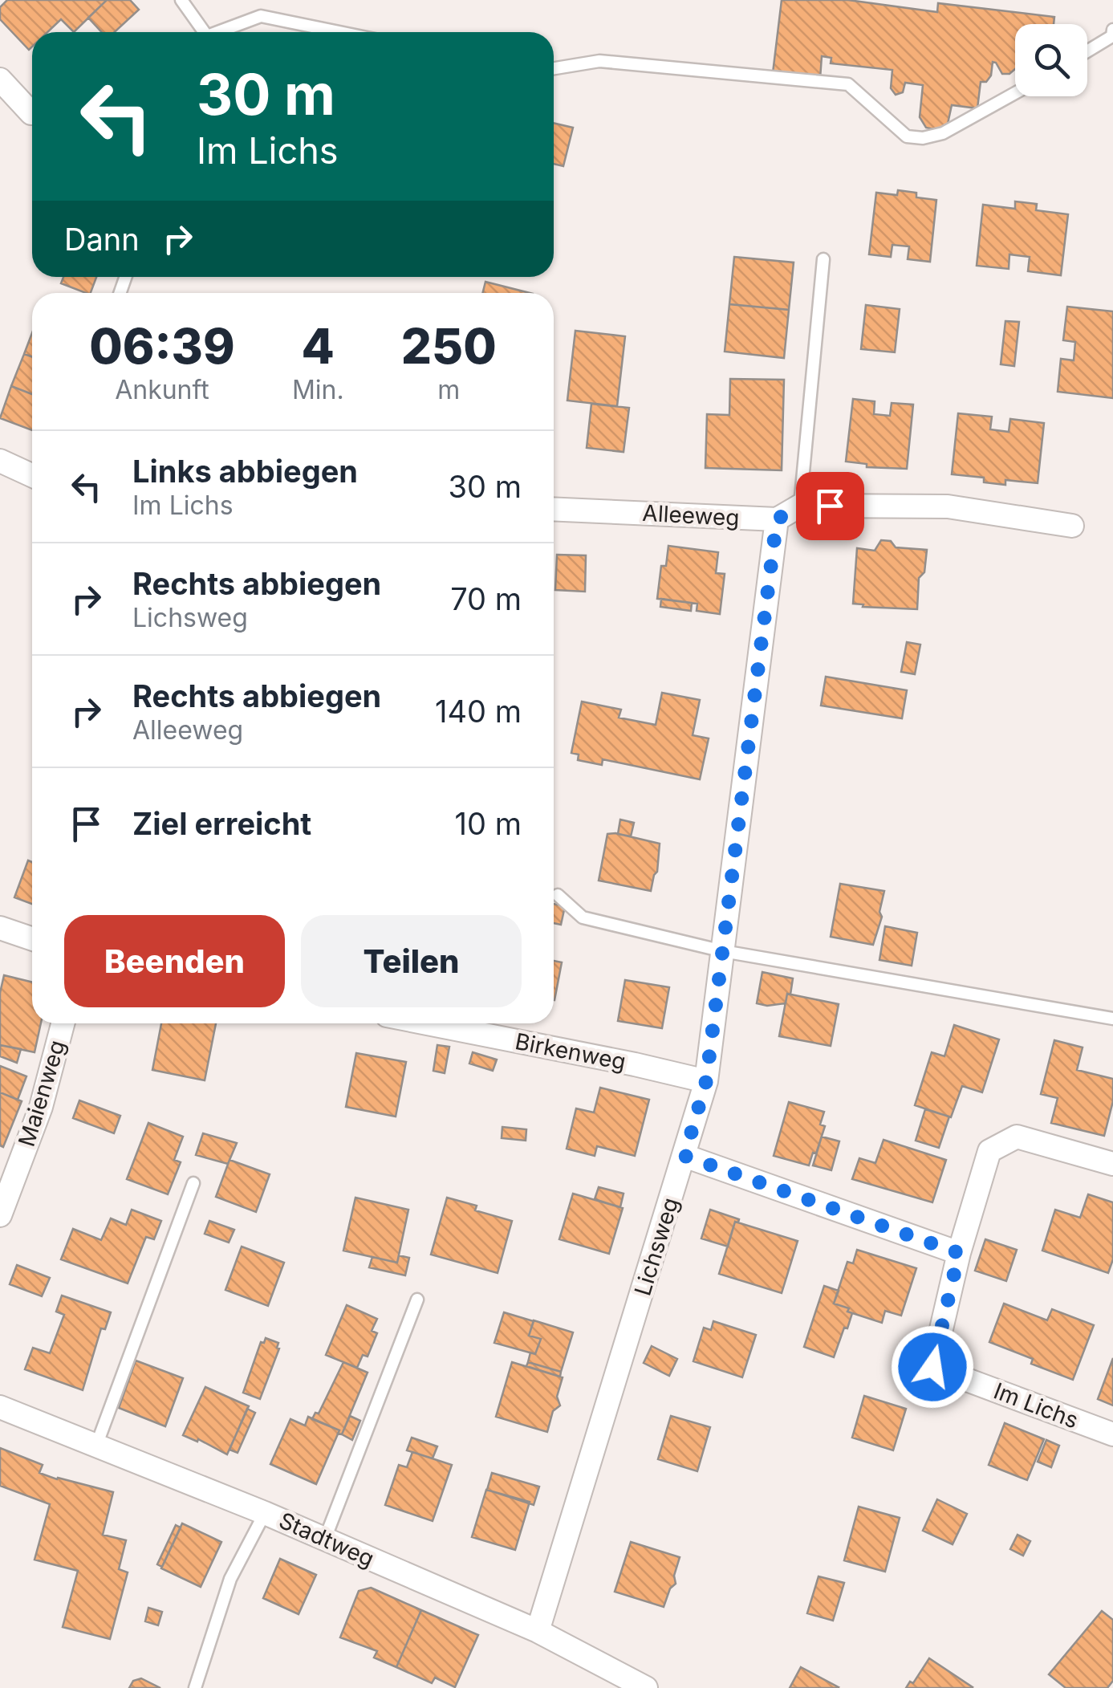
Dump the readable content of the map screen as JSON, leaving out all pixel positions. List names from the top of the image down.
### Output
{
  "streets": {
    "street": [
      "Alleeweg",
      "Birkenweg",
      "Maienweg",
      "Lichsweg",
      "Im Lichs",
      "Stadtweg"
    ]
  },
  "crossings": [
    ["Alleeweg", "Lichsweg"],
    ["Birkenweg", "Lichsweg"],
    ["Lichsweg", "Stadtweg"]
  ],
  "page": {
    "turn": ["30 m", "Im Lichs"],
    "then": "Dann",
    "eta": [
      "06:39",
      "Ankunft",
      "4",
      "Min.",
      "250",
      "m"
    ],
    "list": [
      {
        "name": "Links abbiegen",
        "note": "Im Lichs",
        "value": "30 m"
      },
      {
        "name": "Rechts abbiegen",
        "note": "Lichsweg",
        "value": "70 m"
      },
      {
        "name": "Rechts abbiegen",
        "note": "Alleeweg",
        "value": "140 m"
      },
      {
        "name": "Ziel erreicht",
        "value": "10 m"
      }
    ],
    "buttons": ["Beenden", "Teilen"]
  }
}
